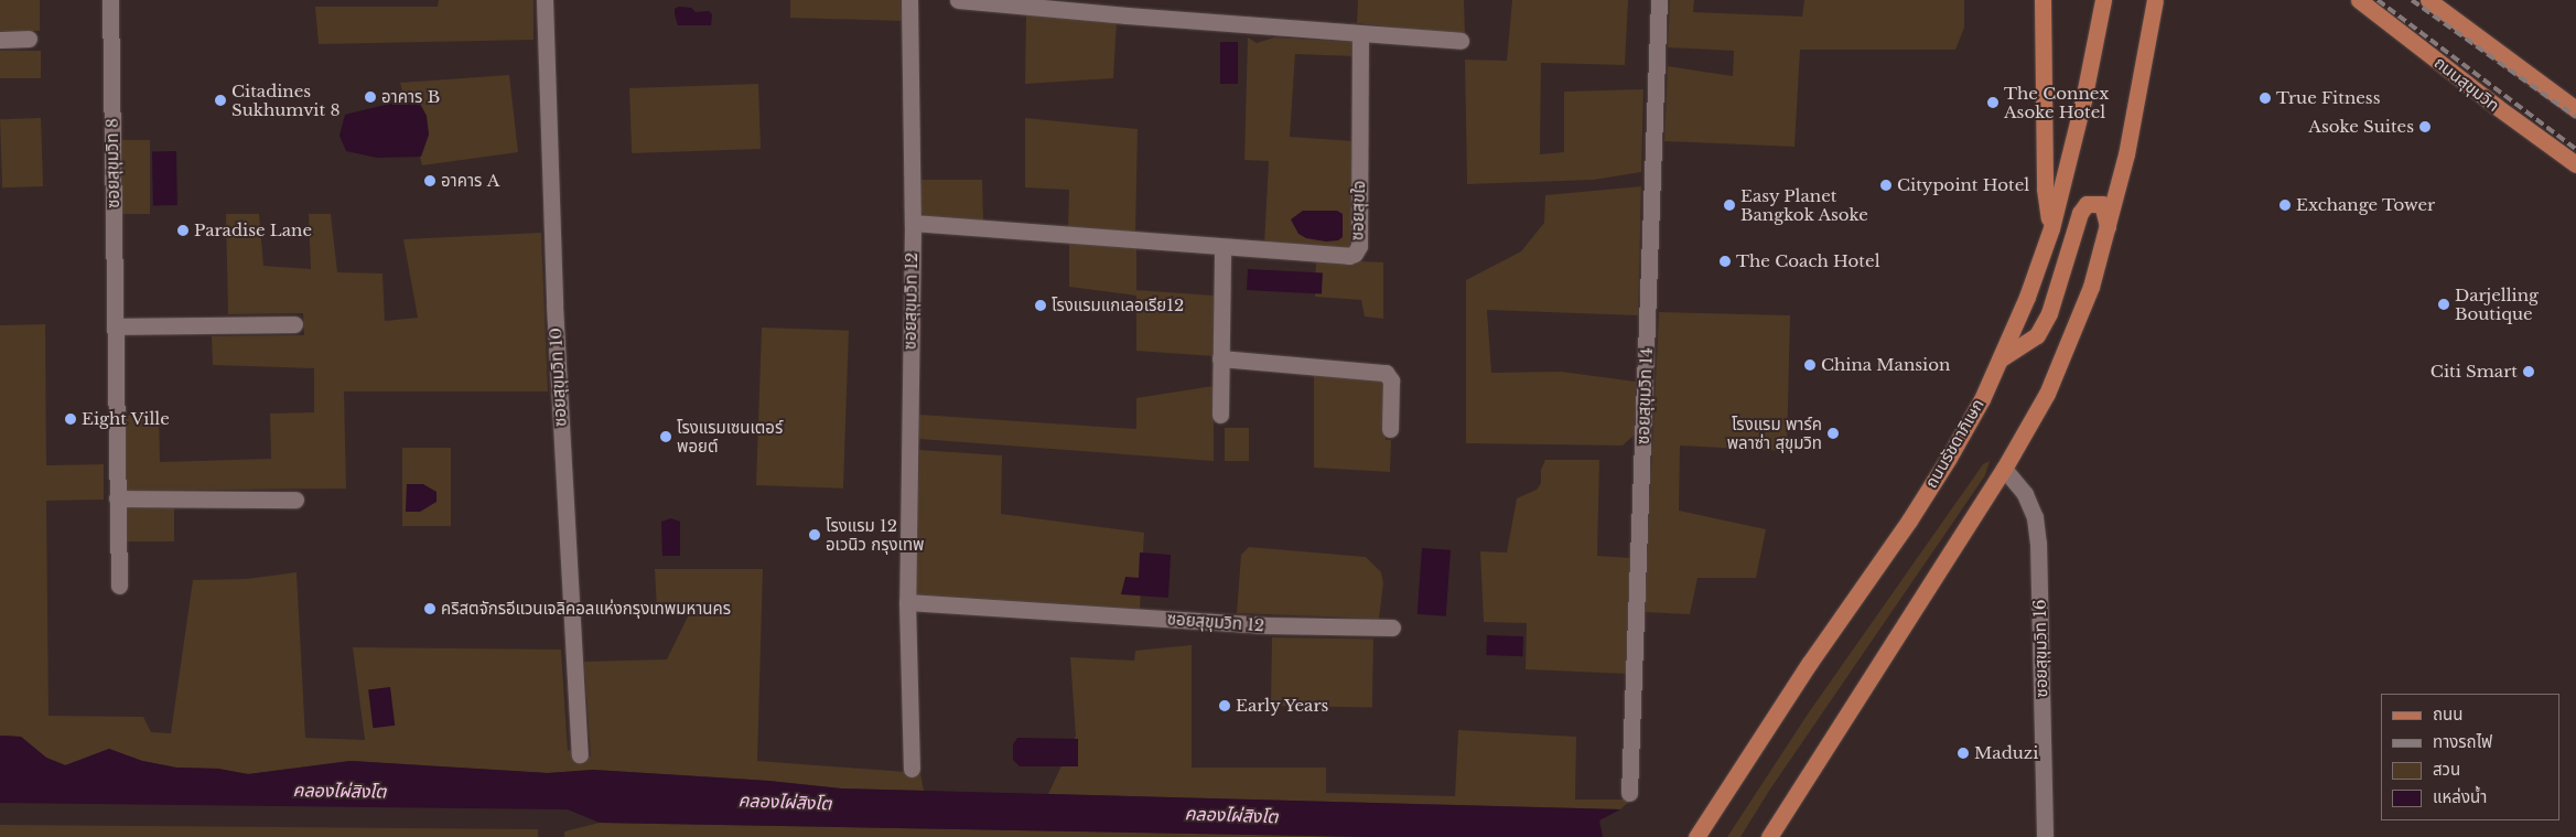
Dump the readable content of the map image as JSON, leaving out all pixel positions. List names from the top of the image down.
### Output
{
  "streets": {
    "main road": ["ถนนสุขุมวิท", "ถนนรัชดาภิเษก"],
    "street": [
      "ซอยสุขุมวิท 8",
      "ซอยสุขใจ",
      "ซอยสุขุมวิท 12",
      "ซอยสุขุมวิท 10",
      "ซอยสุขุมวิท 14",
      "ซอยสุขุมวิท 16"
    ]
  },
  "crossings": [
    ["ซอยสุขใจ", "ซอยสุขุมวิท 12"]
  ],
  "water": ["คลองไผ่สิงโต"],
  "places": [
    "อาคาร B",
    "True Fitness",
    "Citadines Sukhumvit 8",
    "The Connex Asoke Hotel",
    "Asoke Suites",
    "อาคาร A",
    "Citypoint Hotel",
    "Easy Planet Bangkok Asoke",
    "Exchange Tower",
    "Paradise Lane",
    "The Coach Hotel",
    "Darjelling Boutique",
    "โรงแรมแกเลอเรีย12",
    "China Mansion",
    "Citi Smart",
    "Eight Ville",
    "โรงแรม พาร์ค พลาซ่า สุขุมวิท",
    "โรงแรมเซนเตอร์ พอยต์",
    "โรงแรม 12 อเวนิว กรุงเทพ",
    "คริสตจักรอีแวนเจลิคอลแห่งกรุงเทพมหานคร",
    "Early Years",
    "Maduzi"
  ],
  "legend": [
    "ถนน",
    "ทางรถไฟ",
    "สวน",
    "แหล่งน้ำ"
  ]
}
